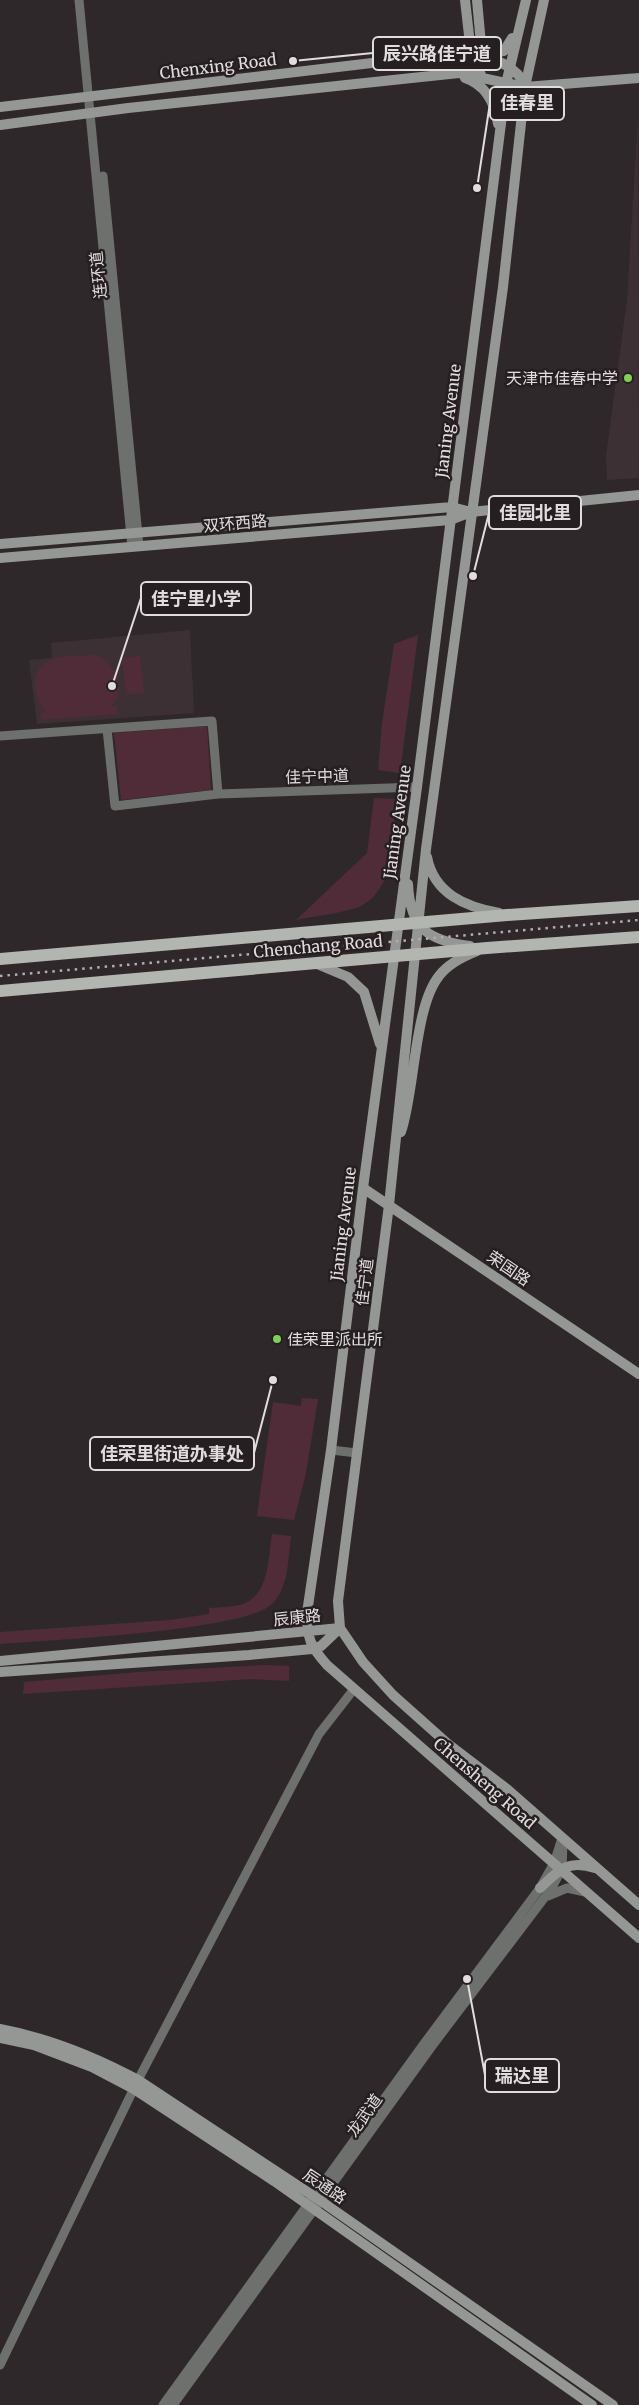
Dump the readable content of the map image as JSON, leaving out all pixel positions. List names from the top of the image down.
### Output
{
  "streets": {
    "main road": [
      "Chenxing Road",
      "Jianing Avenue",
      "双环西路",
      "Chenchang Road",
      "荣国路",
      "佳宁道",
      "辰康路",
      "Chensheng Road",
      "辰通路"
    ],
    "street": ["连环道", "佳宁中道", "龙武道"]
  },
  "crossings": [
    ["Chenxing Road", "连环道"],
    ["Chenxing Road", "Jianing Avenue"],
    ["连环道", "双环西路"],
    ["Jianing Avenue", "双环西路"],
    ["Jianing Avenue", "佳宁中道"],
    ["Jianing Avenue", "Chenchang Road"],
    ["Jianing Avenue", "荣国路"],
    ["Jianing Avenue", "佳宁道"],
    ["Jianing Avenue", "辰康路"],
    ["Jianing Avenue", "Chensheng Road"],
    ["荣国路", "佳宁道"],
    ["佳宁道", "辰康路"],
    ["佳宁道", "Chensheng Road"],
    ["辰康路", "Chensheng Road"],
    ["Chensheng Road", "龙武道"],
    ["龙武道", "辰通路"]
  ],
  "places": [
    "辰兴路佳宁道",
    "佳春里",
    "天津市佳春中学",
    "佳园北里",
    "佳宁里小学",
    "佳荣里派出所",
    "佳荣里街道办事处",
    "瑞达里"
  ]
}
